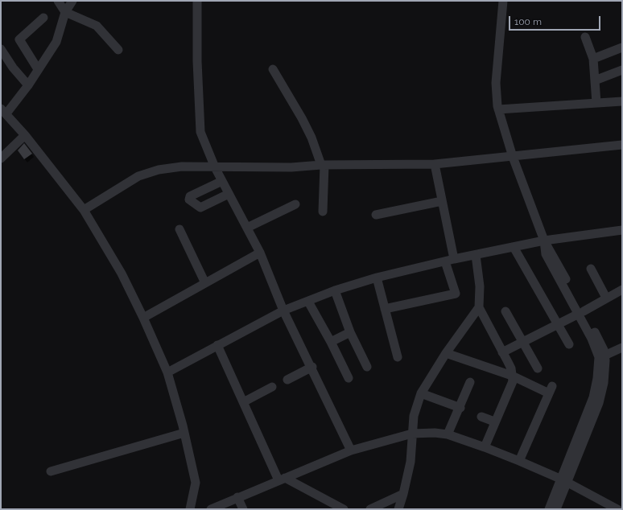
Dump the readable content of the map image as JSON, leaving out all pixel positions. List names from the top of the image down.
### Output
{
  "scale_bar": "100 m"
}
